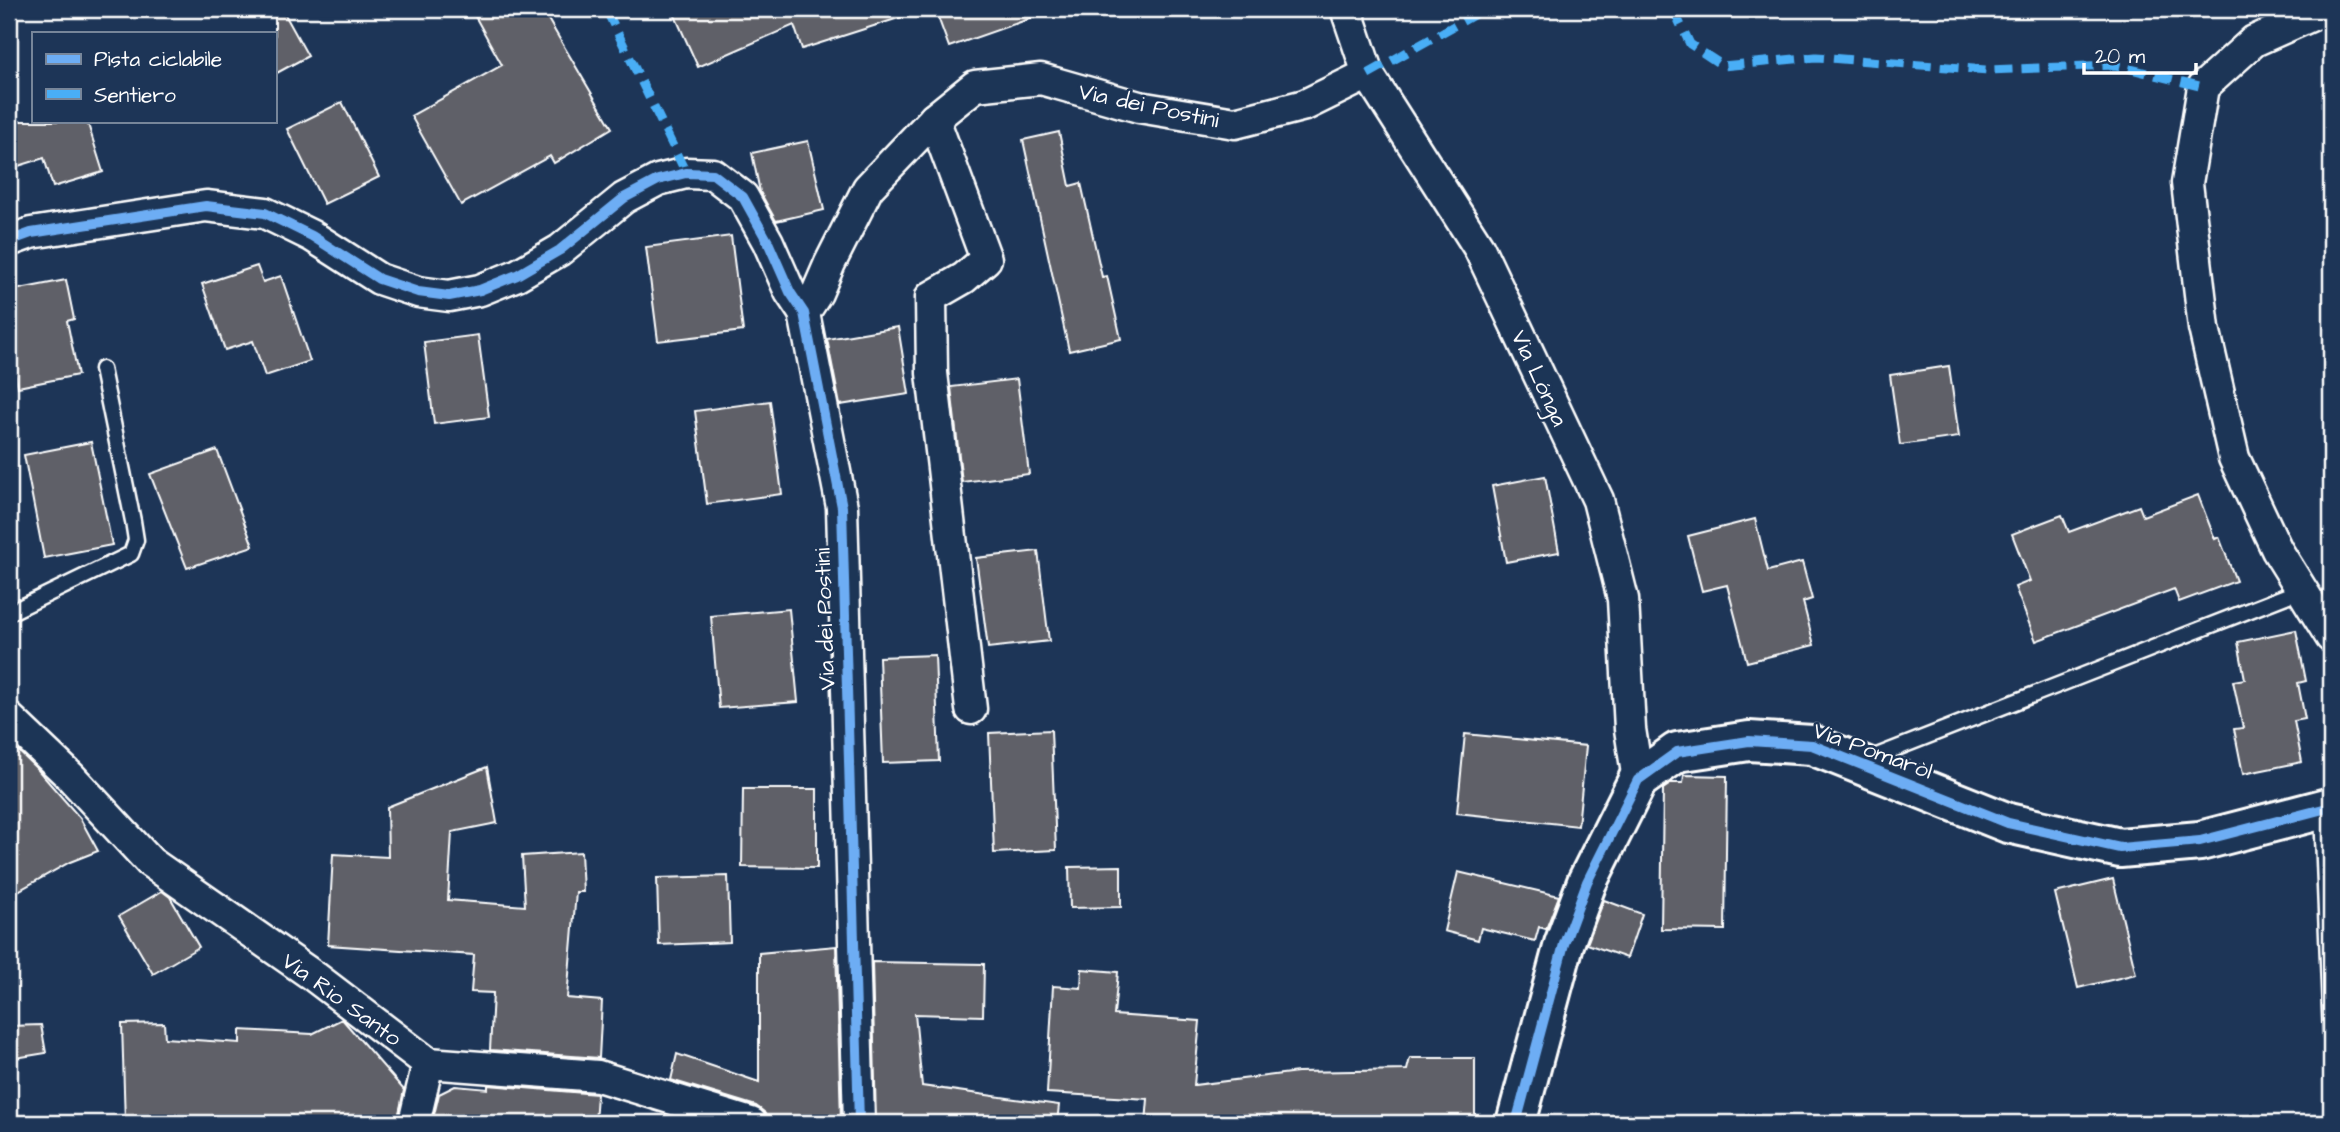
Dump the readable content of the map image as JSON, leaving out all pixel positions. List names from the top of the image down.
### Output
{
  "streets": {
    "street": [
      "Via dei Postini",
      "Via Lónga",
      "Via Pomaròl",
      "Via Rio Santo"
    ]
  },
  "crossings": [
    ["Via dei Postini", "Via Lónga"],
    ["Via Lónga", "Via Pomaròl"]
  ],
  "legend": ["Pista ciclabile", "Sentiero"],
  "scale_bar": "20 m"
}
